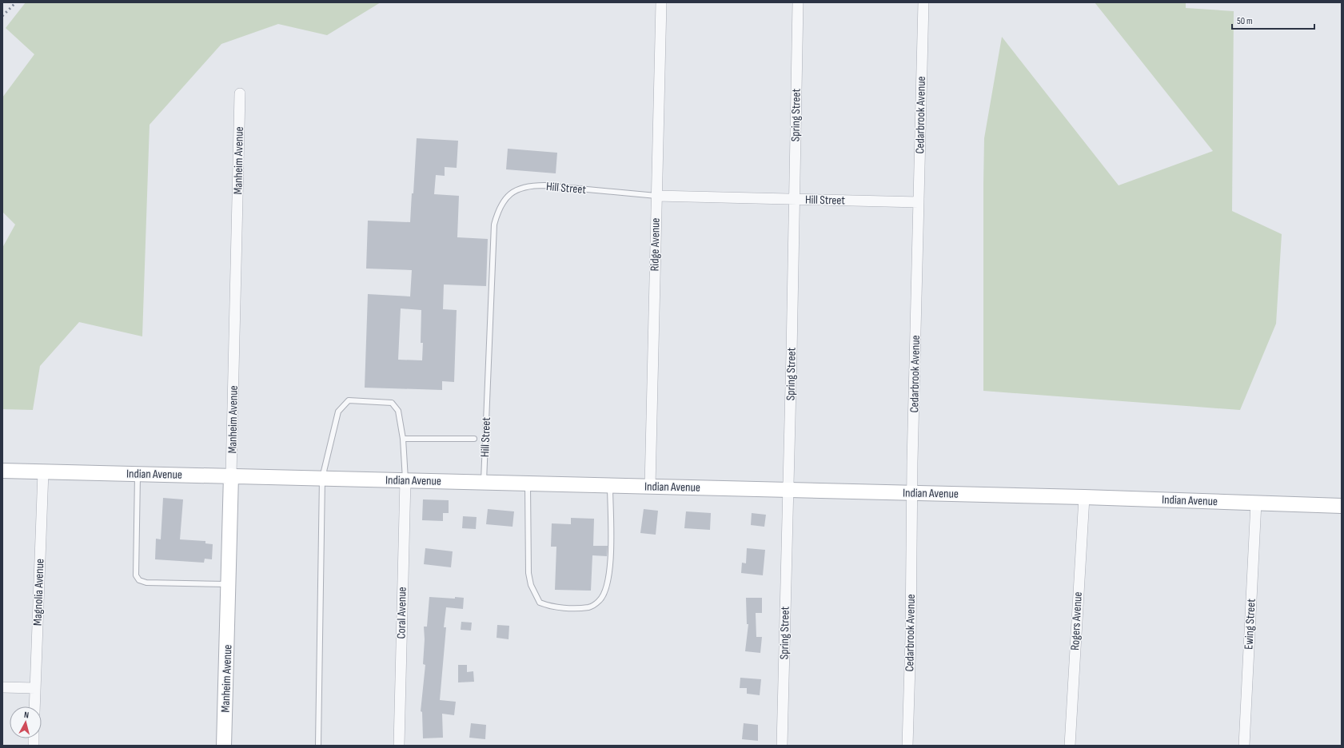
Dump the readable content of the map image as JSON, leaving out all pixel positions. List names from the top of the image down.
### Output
{
  "streets": {
    "street": [
      "Spring Street",
      "Cedarbrook Avenue",
      "Manheim Avenue",
      "Hill Street",
      "Ridge Avenue",
      "Indian Avenue",
      "Magnolia Avenue",
      "Coral Avenue",
      "Rogers Avenue",
      "Ewing Street"
    ]
  },
  "crossings": [
    ["Spring Street", "Hill Street"],
    ["Spring Street", "Indian Avenue"],
    ["Cedarbrook Avenue", "Hill Street"],
    ["Cedarbrook Avenue", "Indian Avenue"],
    ["Manheim Avenue", "Indian Avenue"],
    ["Hill Street", "Ridge Avenue"],
    ["Hill Street", "Indian Avenue"],
    ["Ridge Avenue", "Indian Avenue"],
    ["Indian Avenue", "Magnolia Avenue"],
    ["Indian Avenue", "Coral Avenue"],
    ["Indian Avenue", "Rogers Avenue"],
    ["Indian Avenue", "Ewing Street"]
  ],
  "scale_bar": "50 m",
  "north": "top"
}
